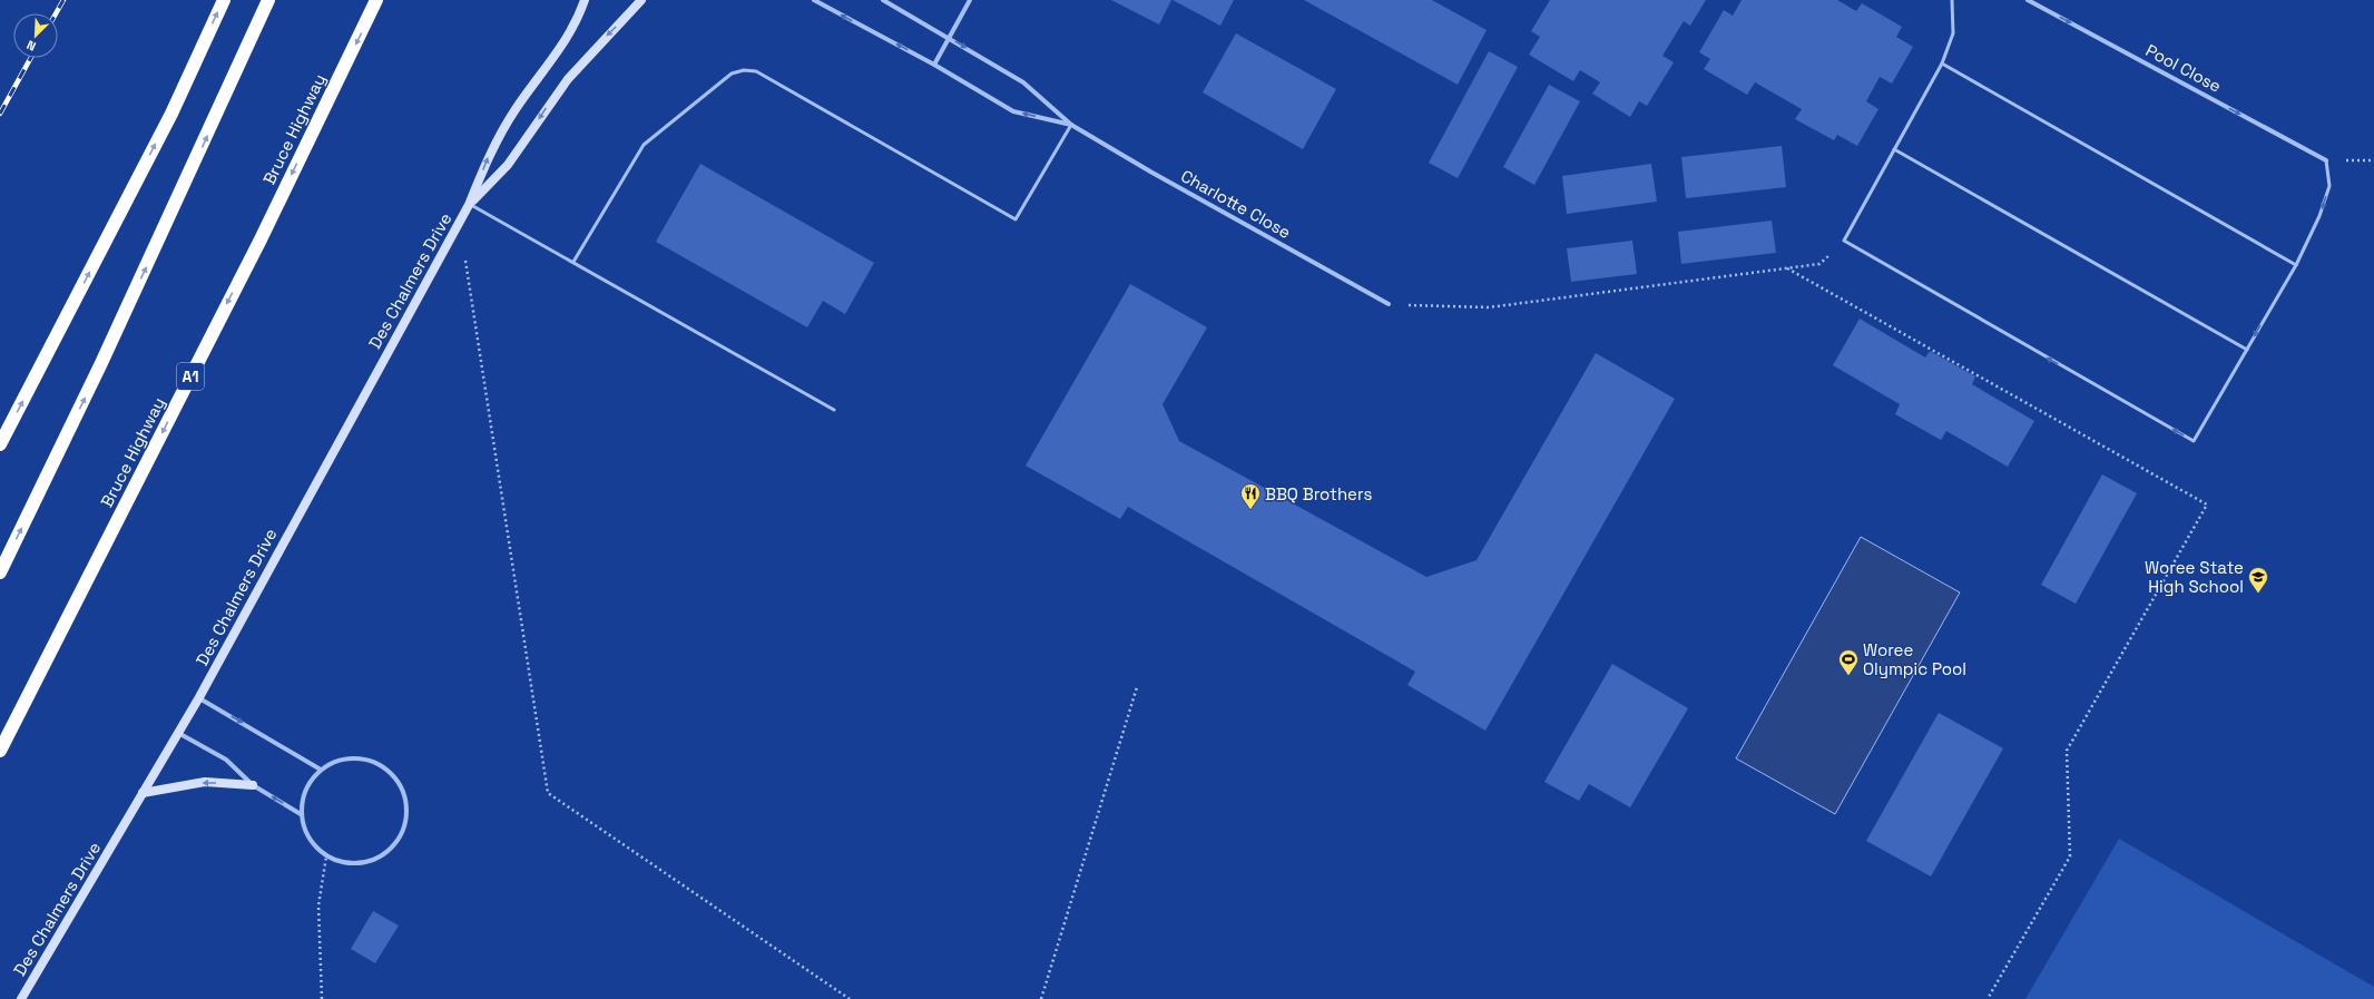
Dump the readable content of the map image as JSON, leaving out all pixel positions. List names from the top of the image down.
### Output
{
  "streets": {
    "highway": ["Bruce Highway", "A1"],
    "main road": ["Des Chalmers Drive"],
    "street": ["Pool Close", "Charlotte Close"]
  },
  "one_way": ["Pool Close"],
  "places": {
    "restaurant": ["BBQ Brothers"],
    "school or university": ["Woree State High School"],
    "sports": ["Woree Olympic Pool"]
  },
  "north": "bottom left"
}
